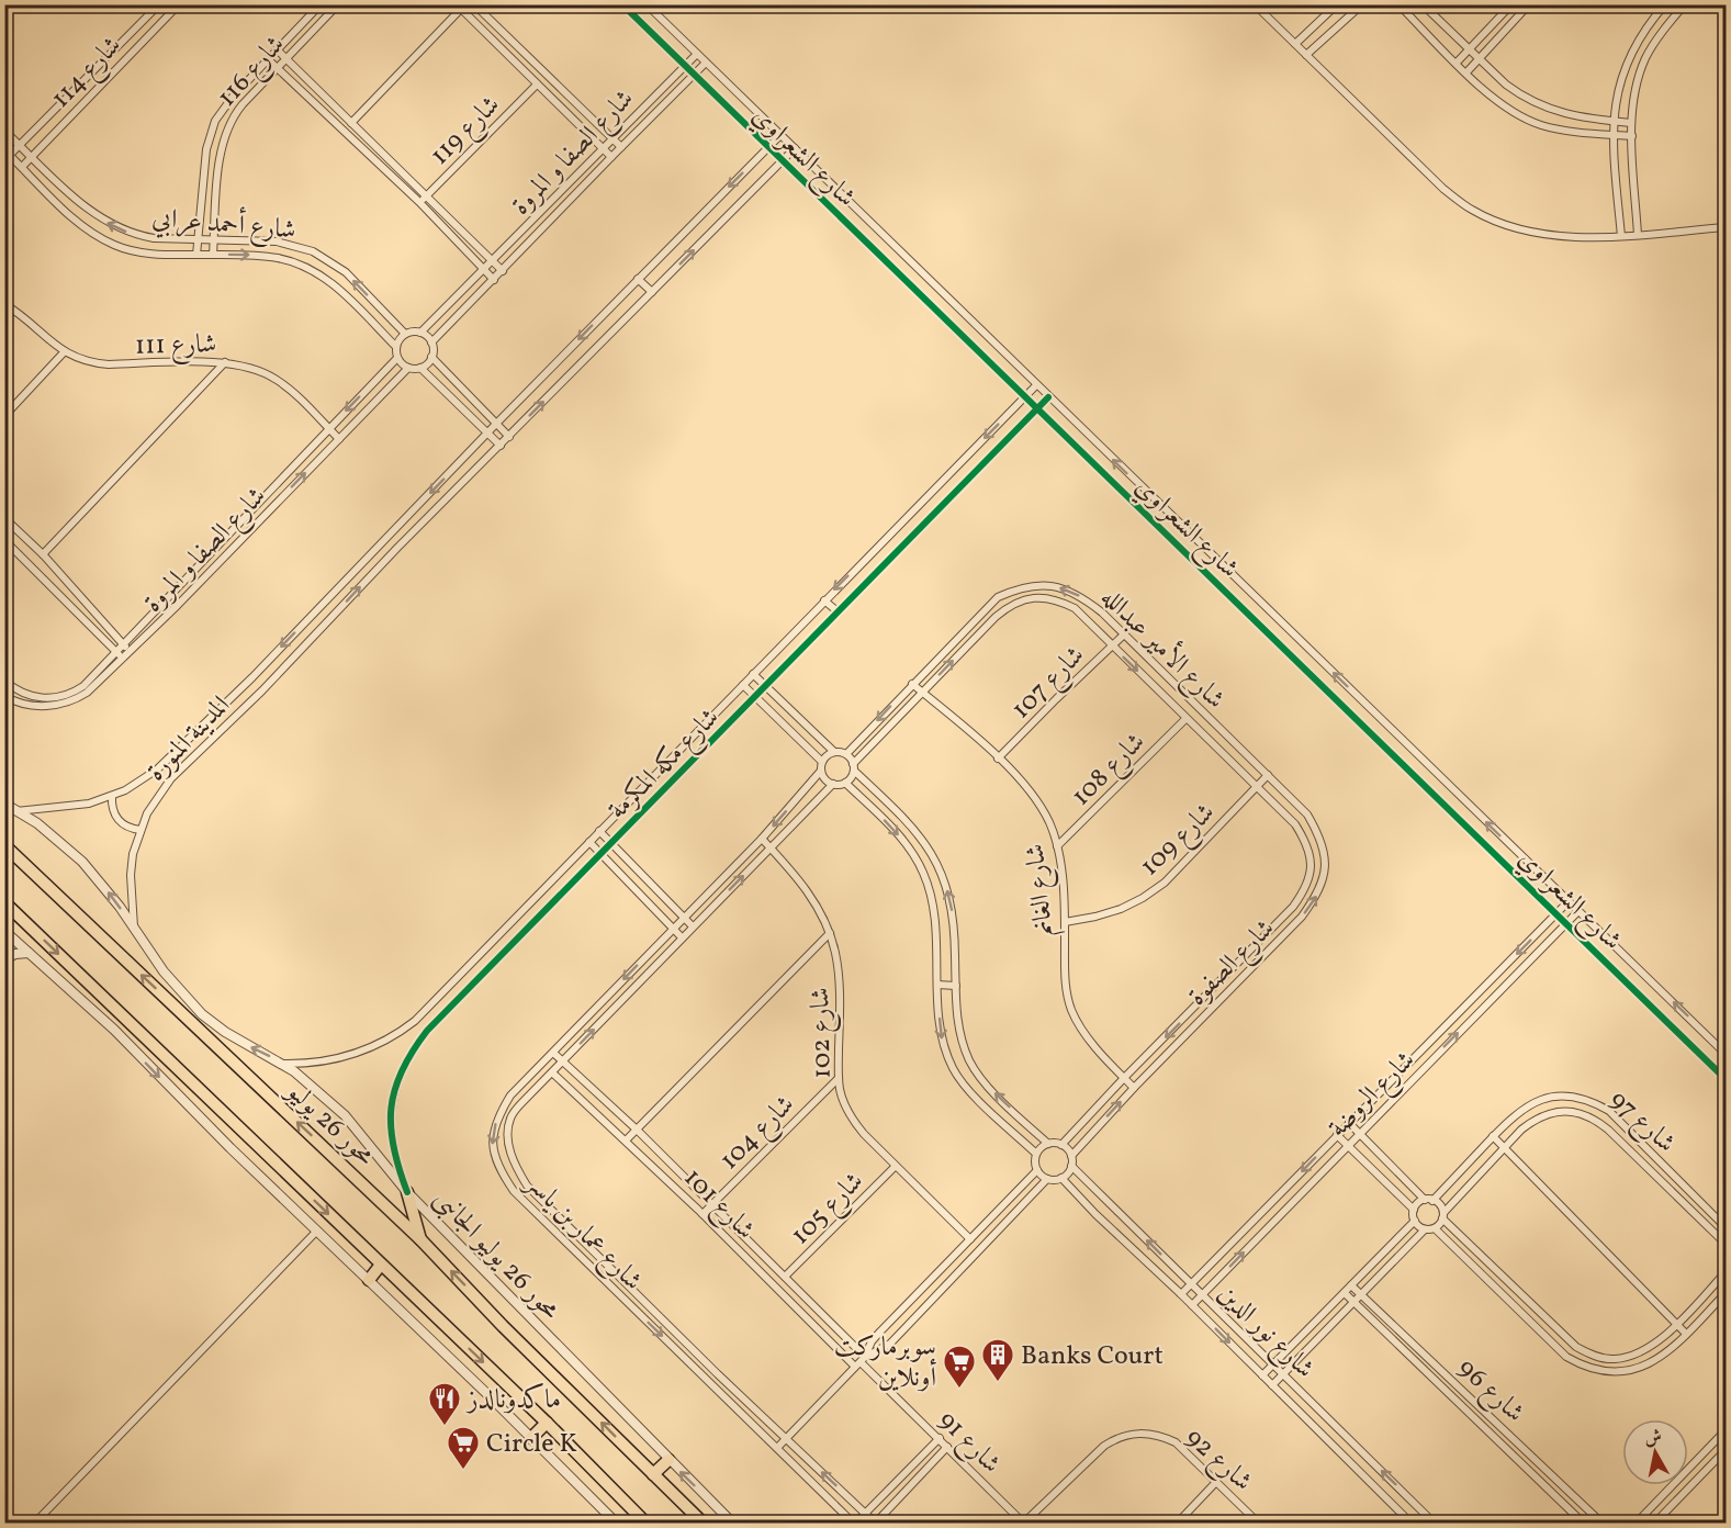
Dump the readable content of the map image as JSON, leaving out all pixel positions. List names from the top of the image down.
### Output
{
  "streets": {
    "highway": ["محور 26 يوليو"],
    "street": [
      "شارع 116",
      "شارع 114",
      "شارع 119",
      "شارع الصفا و المروة",
      "شارع الشعراوي",
      "شارع أحمد عرابي",
      "شارع 111",
      "شارع الأمير عبدالله",
      "شارع 107",
      "المدينة المنورة",
      "شارع مكه المكرمة",
      "شارع 108",
      "شارع 109",
      "شارع الغانم",
      "شارع الصفوة",
      "شارع 102",
      "شارع الروضة",
      "شارع 97",
      "شارع 104",
      "شارع 101",
      "شارع 105",
      "شارع عمار بن ياسر",
      "محور 26 يوليو الجانبى",
      "شارع نور الدين",
      "شارع 96",
      "شارع 91",
      "شارع 92"
    ]
  },
  "crossings": [
    ["شارع 116", "شارع أحمد عرابي"],
    ["شارع 114", "شارع أحمد عرابي"],
    ["شارع الصفا و المروة", "شارع الشعراوي"],
    ["شارع الصفا و المروة", "شارع أحمد عرابي"],
    ["شارع الصفا و المروة", "شارع 111"],
    ["شارع الشعراوي", "المدينة المنورة"],
    ["شارع الشعراوي", "شارع مكه المكرمة"],
    ["شارع الشعراوي", "شارع الروضة"],
    ["شارع الأمير عبدالله", "شارع 107"],
    ["شارع الأمير عبدالله", "شارع 108"],
    ["شارع الأمير عبدالله", "شارع 109"],
    ["شارع الأمير عبدالله", "شارع الغانم"],
    ["شارع الأمير عبدالله", "شارع الصفوة"],
    ["شارع الأمير عبدالله", "شارع عمار بن ياسر"],
    ["شارع 107", "شارع الغانم"],
    ["المدينة المنورة", "محور 26 يوليو الجانبى"],
    ["شارع مكه المكرمة", "محور 26 يوليو الجانبى"],
    ["شارع 108", "شارع الغانم"],
    ["شارع 109", "شارع الغانم"],
    ["شارع 109", "شارع الصفوة"],
    ["شارع الغانم", "شارع الصفوة"],
    ["شارع الصفوة", "شارع نور الدين"],
    ["شارع 102", "شارع 104"],
    ["شارع 102", "شارع 105"],
    ["شارع 102", "شارع عمار بن ياسر"],
    ["شارع الروضة", "شارع نور الدين"],
    ["شارع 104", "شارع 101"],
    ["شارع 101", "شارع 105"],
    ["شارع 101", "شارع عمار بن ياسر"],
    ["شارع 101", "شارع 91"],
    ["شارع 91", "شارع 92"]
  ],
  "one_way": ["محور 26 يوليو الجانبى"],
  "places": {
    "building": ["Banks Court"],
    "supermarket": ["سوبرماركت أونلاين", "Circle K"],
    "restaurant": ["ماكدونالدز"]
  },
  "north": "top"
}
